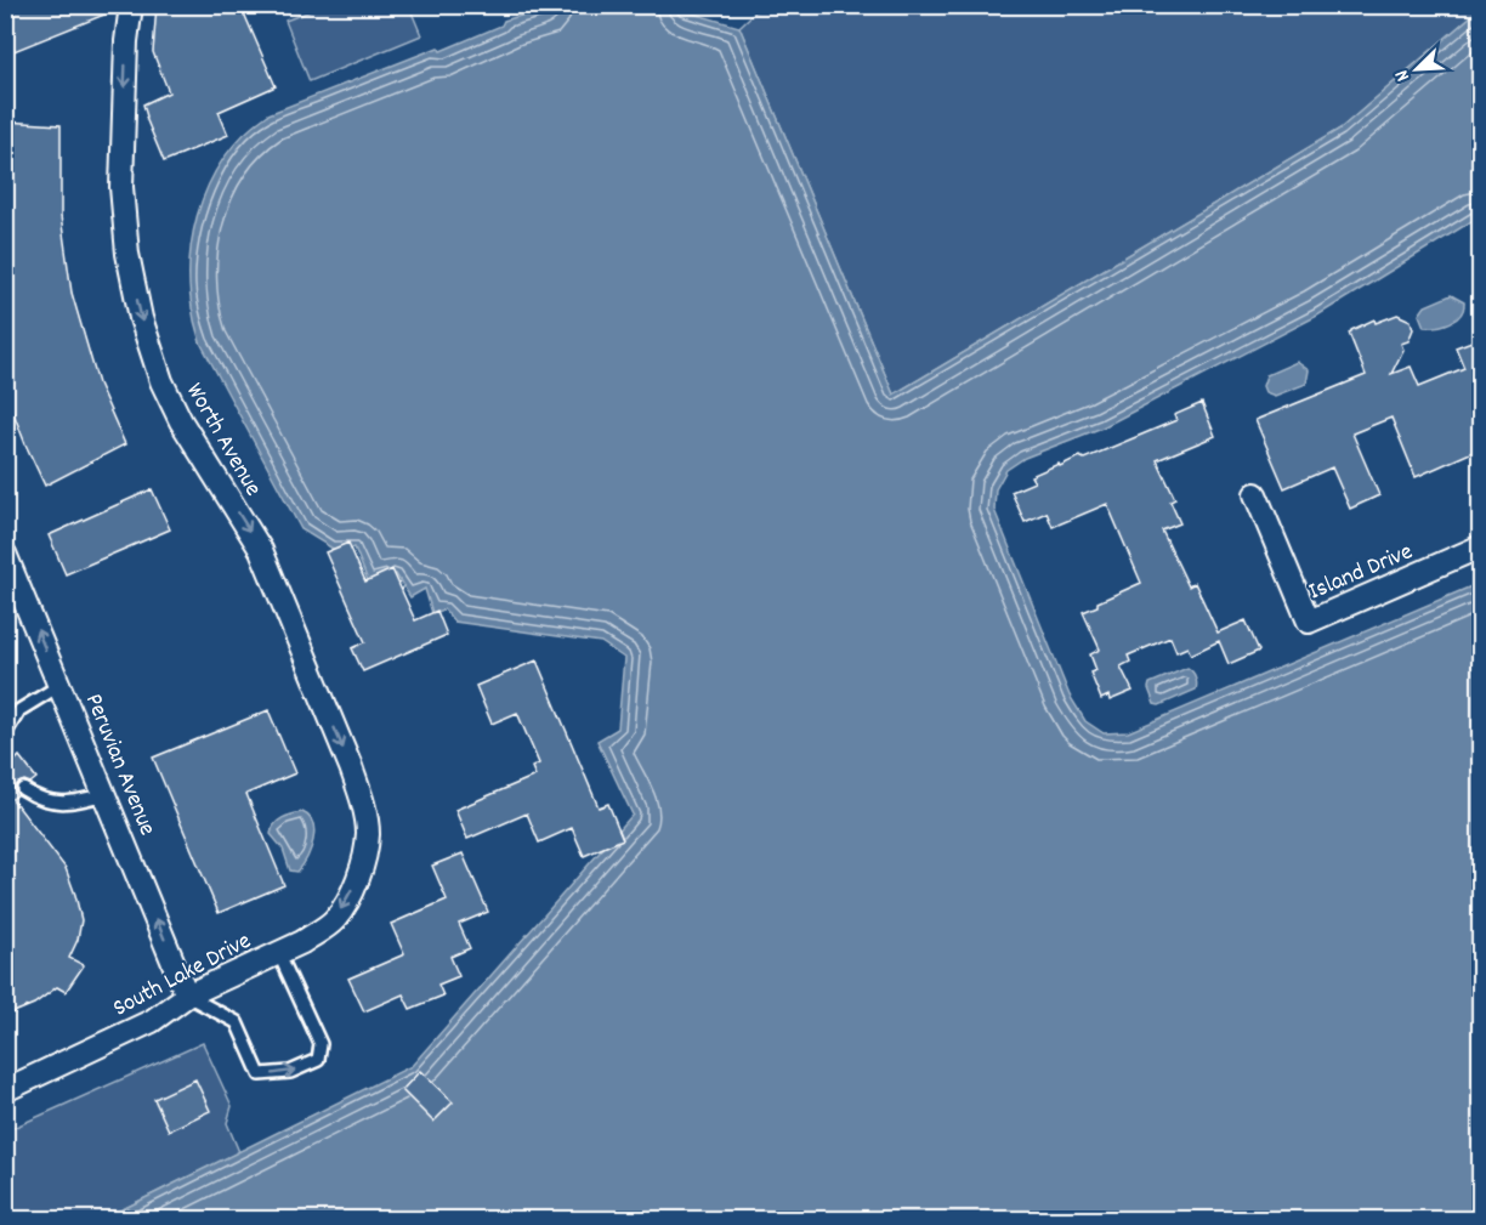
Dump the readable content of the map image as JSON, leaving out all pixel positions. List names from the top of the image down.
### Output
{
  "streets": {
    "street": [
      "Worth Avenue",
      "Island Drive",
      "Peruvian Avenue",
      "South Lake Drive"
    ]
  },
  "crossings": [
    ["Worth Avenue", "South Lake Drive"],
    ["Peruvian Avenue", "South Lake Drive"]
  ],
  "one_way": ["Worth Avenue", "Peruvian Avenue"],
  "north": "bottom left"
}
